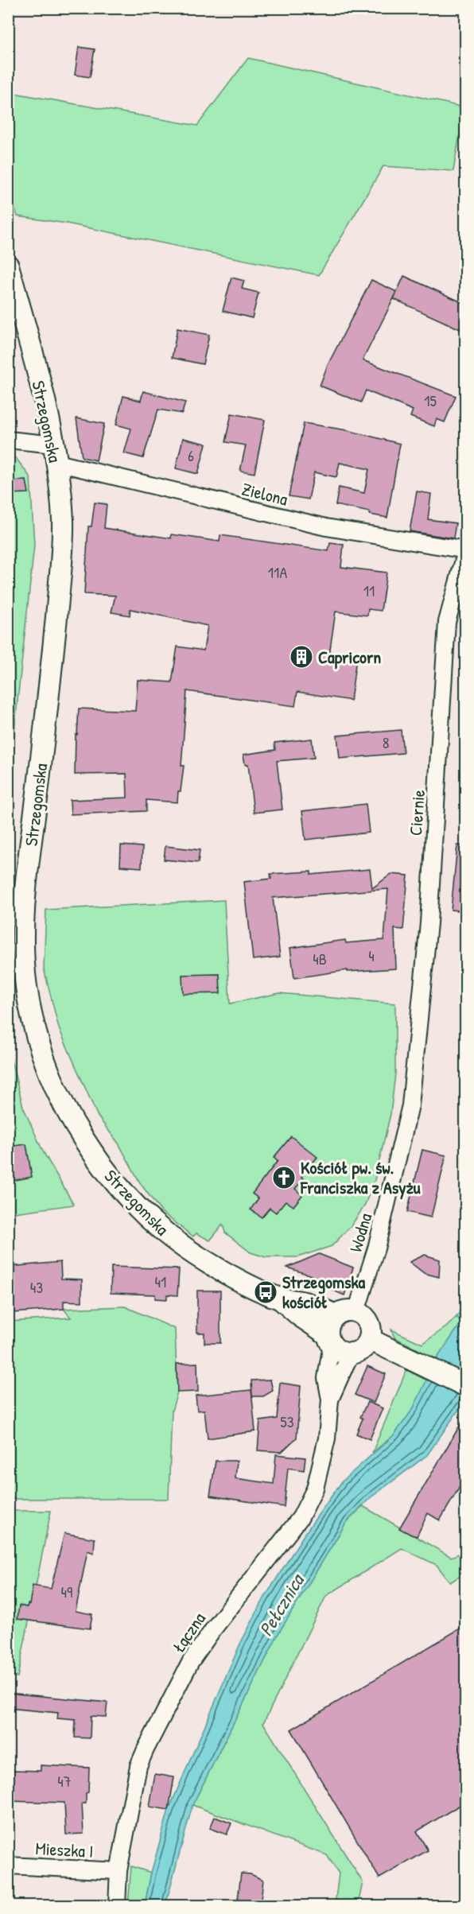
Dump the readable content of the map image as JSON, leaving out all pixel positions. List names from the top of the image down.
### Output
{
  "streets": {
    "main road": ["Strzegomska"],
    "street": [
      "Zielona",
      "Ciernie",
      "Wodna",
      "Łączna",
      "Mieszka I"
    ]
  },
  "crossings": [
    ["Strzegomska", "Zielona"],
    ["Strzegomska", "Wodna"],
    ["Strzegomska", "Łączna"],
    ["Zielona", "Ciernie"],
    ["Ciernie", "Wodna"],
    ["Wodna", "Łączna"],
    ["Łączna", "Mieszka I"]
  ],
  "water": ["Pełcznica"],
  "places": {
    "building": ["Capricorn"],
    "church": ["Kościół pw. św. Franciszka z Asyżu"],
    "bus stop": ["Strzegomska kościół"]
  },
  "house_numbers": [
    "15",
    "6",
    "11A",
    "11",
    "8",
    "4",
    "4B",
    "41",
    "43",
    "53",
    "49",
    "47"
  ]
}
